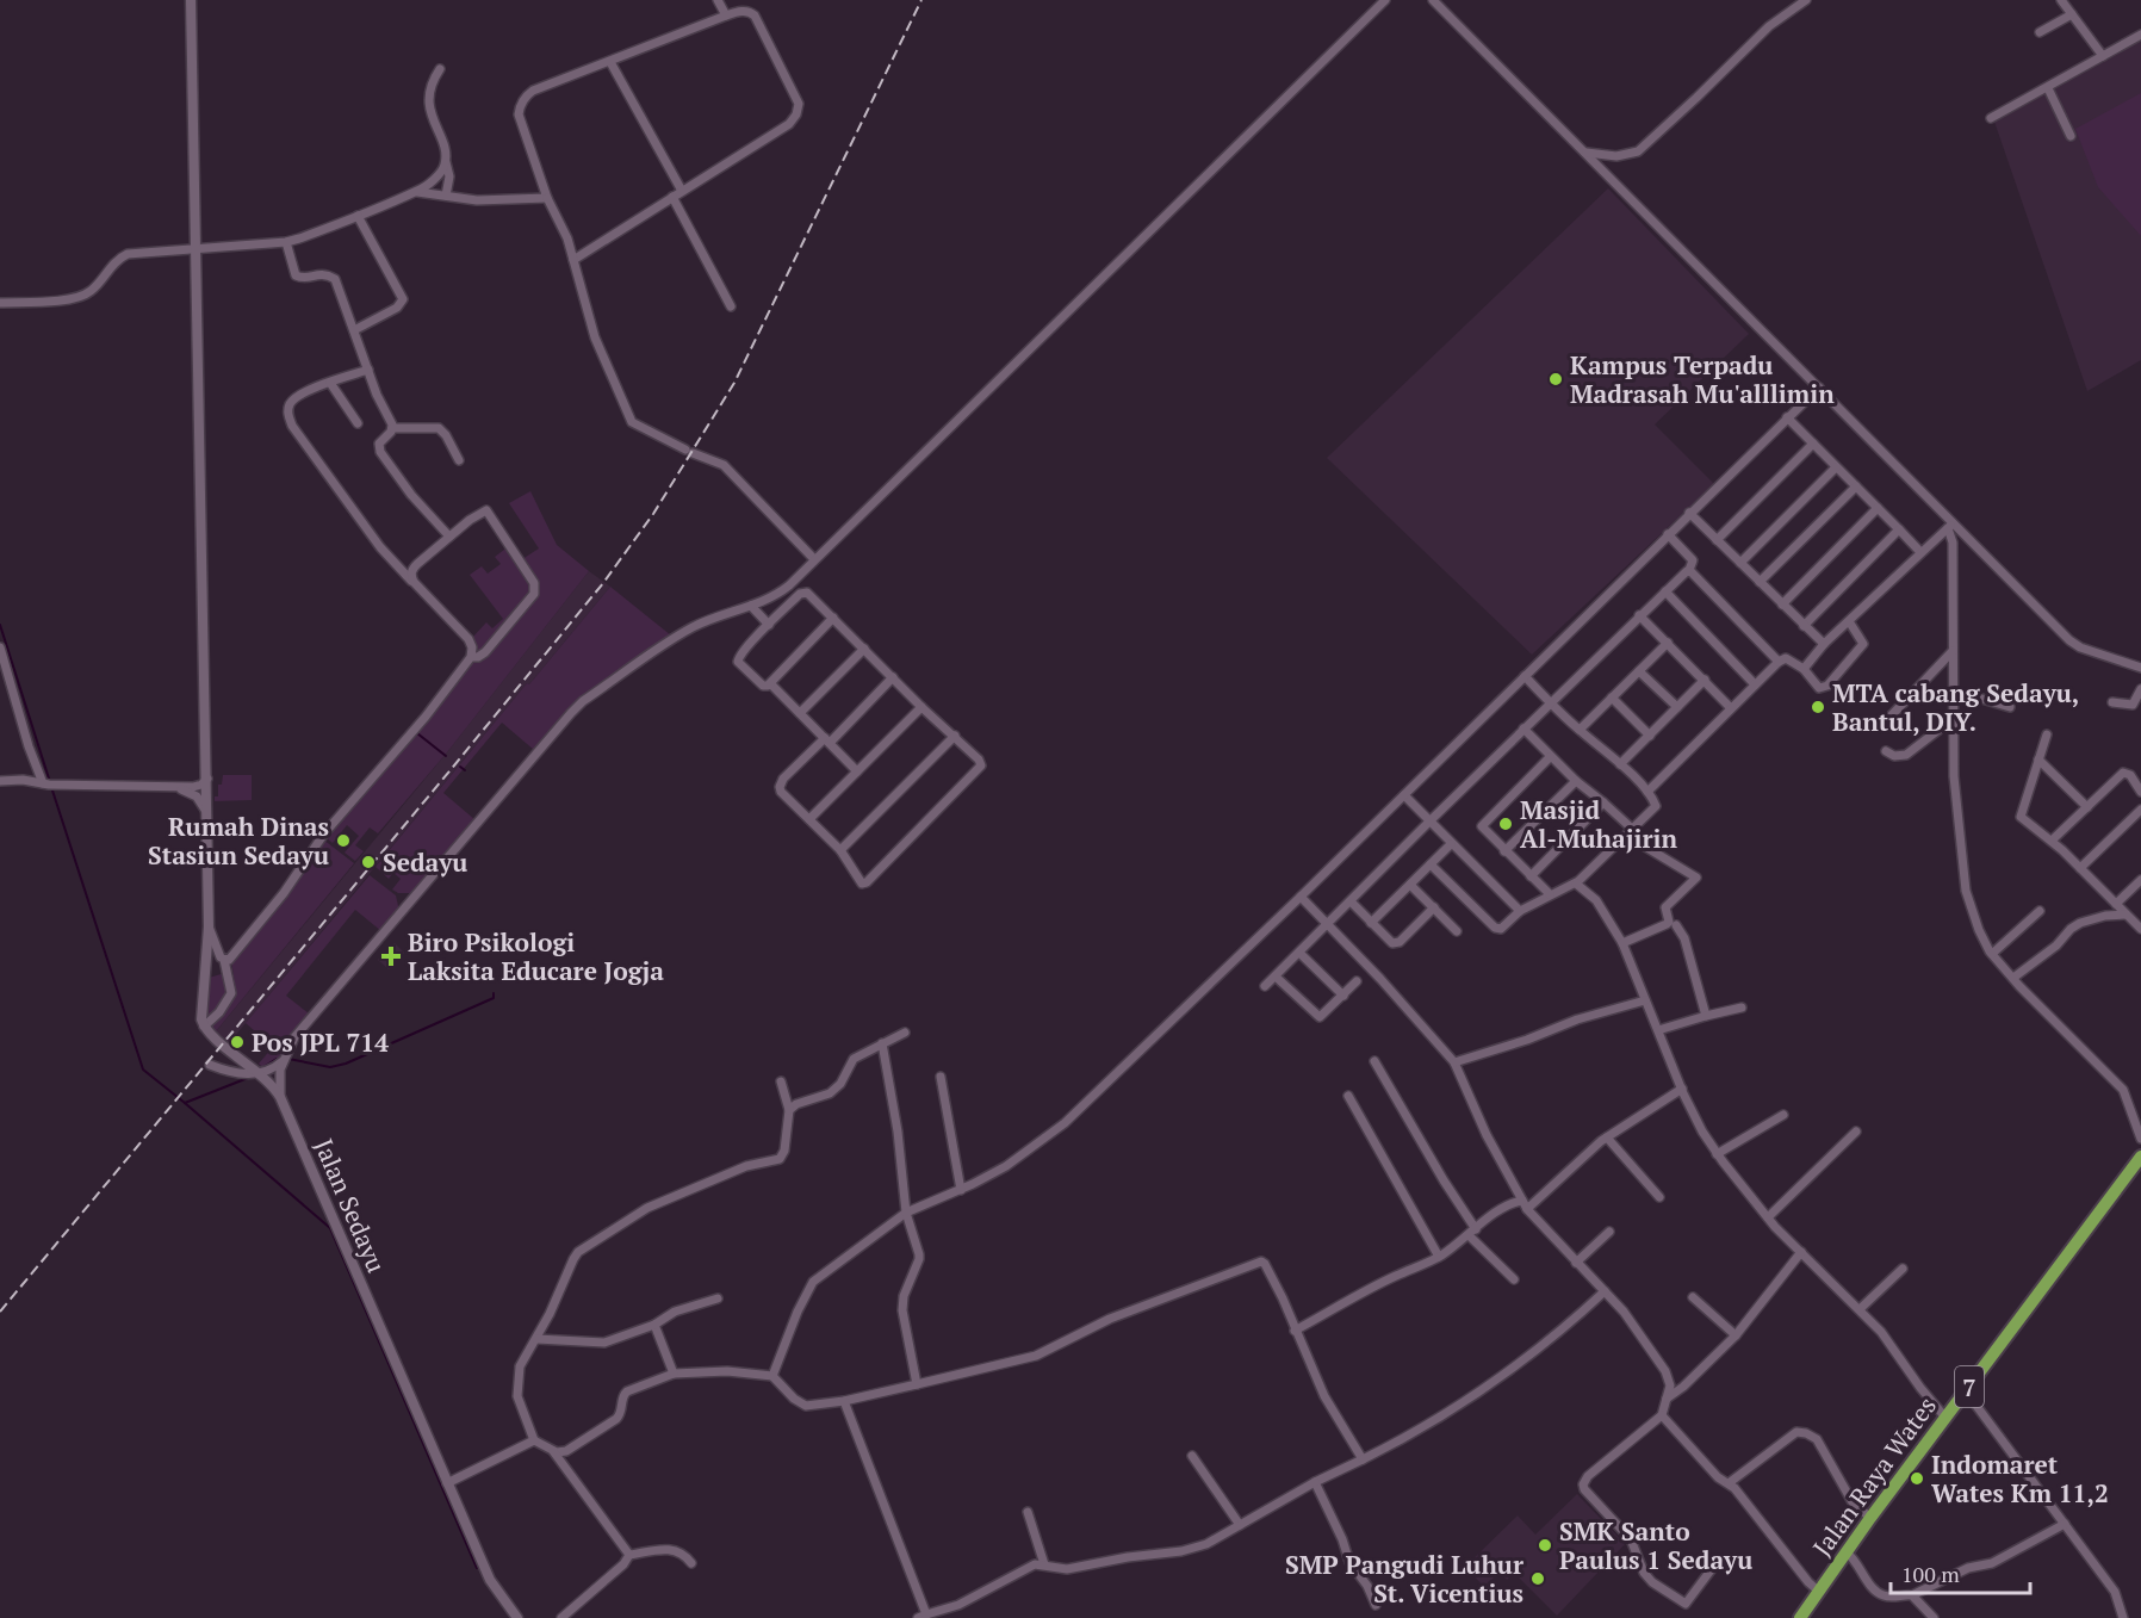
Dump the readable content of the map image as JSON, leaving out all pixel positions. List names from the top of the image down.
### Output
{
  "streets": {
    "highway": ["7", "Jalan Raya Wates"],
    "street": ["Jalan Sedayu"]
  },
  "places": {
    "other": [
      "Kampus Terpadu Madrasah Mu'alllimin",
      "MTA cabang Sedayu, Bantul, DIY.",
      "Masjid Al-Muhajirin",
      "Rumah Dinas Stasiun Sedayu",
      "Sedayu",
      "Pos JPL 714",
      "Indomaret Wates Km 11,2",
      "SMK Santo Paulus 1 Sedayu",
      "SMP Pangudi Luhur St. Vicentius"
    ],
    "health": ["Biro Psikologi Laksita Educare Jogja"]
  },
  "scale_bar": "100 m"
}
